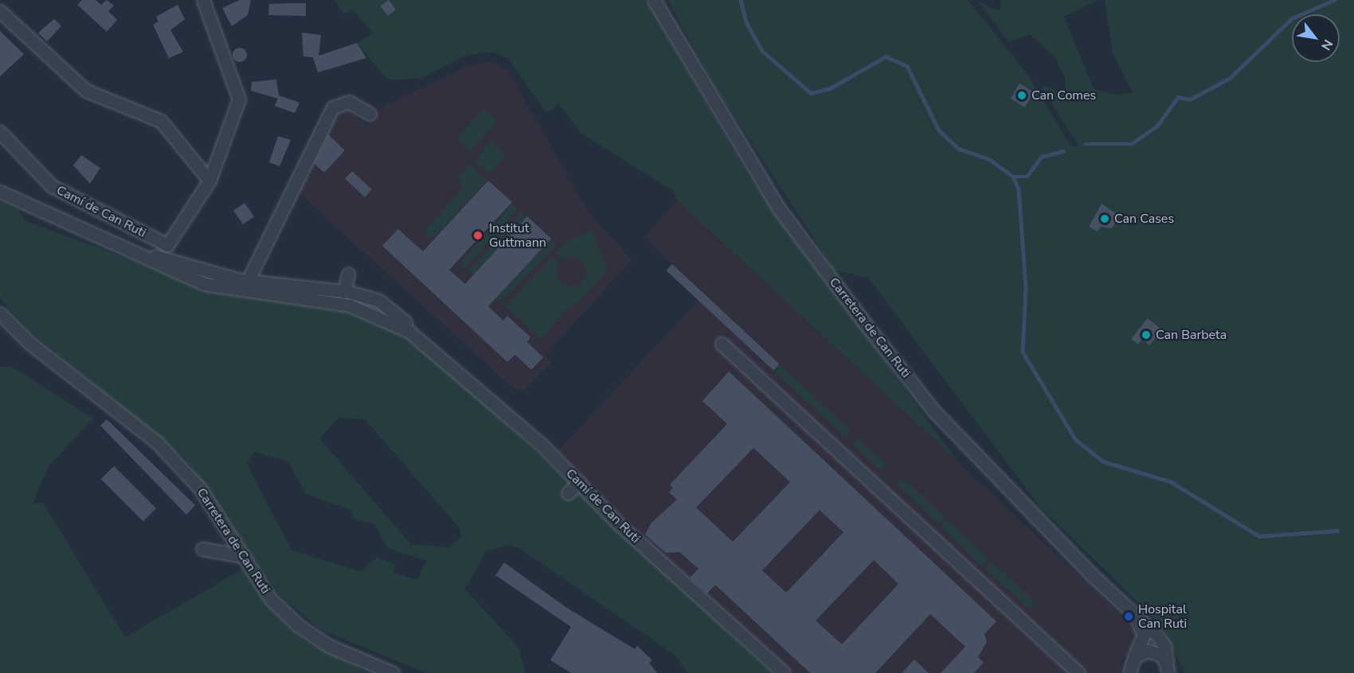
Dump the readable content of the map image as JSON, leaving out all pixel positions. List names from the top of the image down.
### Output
{
  "streets": {
    "street": ["Camí de Can Ruti", "Carretera de Can Ruti"]
  },
  "places": [
    "Can Comes",
    "Can Cases",
    "Institut Guttmann",
    "Can Barbeta",
    "Hospital Can Ruti"
  ],
  "north": "bottom right"
}
